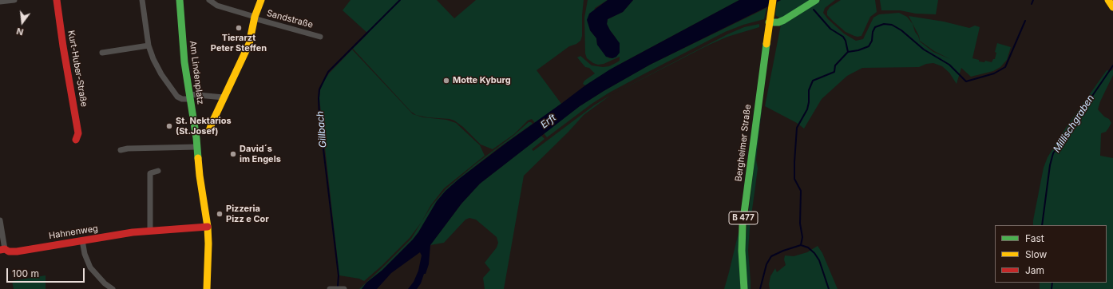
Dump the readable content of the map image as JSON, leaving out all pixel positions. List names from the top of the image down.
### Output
{
  "streets": {
    "main road": [
      "Kurt-Huber-Straße",
      "Am Lindenplatz",
      "Bergheimer Straße",
      "B 477",
      "Hahnenweg"
    ],
    "street": ["Sandstraße"]
  },
  "crossings": [
    ["Am Lindenplatz", "Hahnenweg"]
  ],
  "water": ["Erft", "Millischgraben", "Gillbach"],
  "places": [
    "Tierarzt Peter Steffen",
    "Motte Kyburg",
    "St. Nektarios (St.Josef)",
    "David´s im Engels",
    "Pizzeria Pizz e Cor"
  ],
  "legend": ["Fast", "Slow", "Jam"],
  "scale_bar": "100 m",
  "north": "bottom"
}
